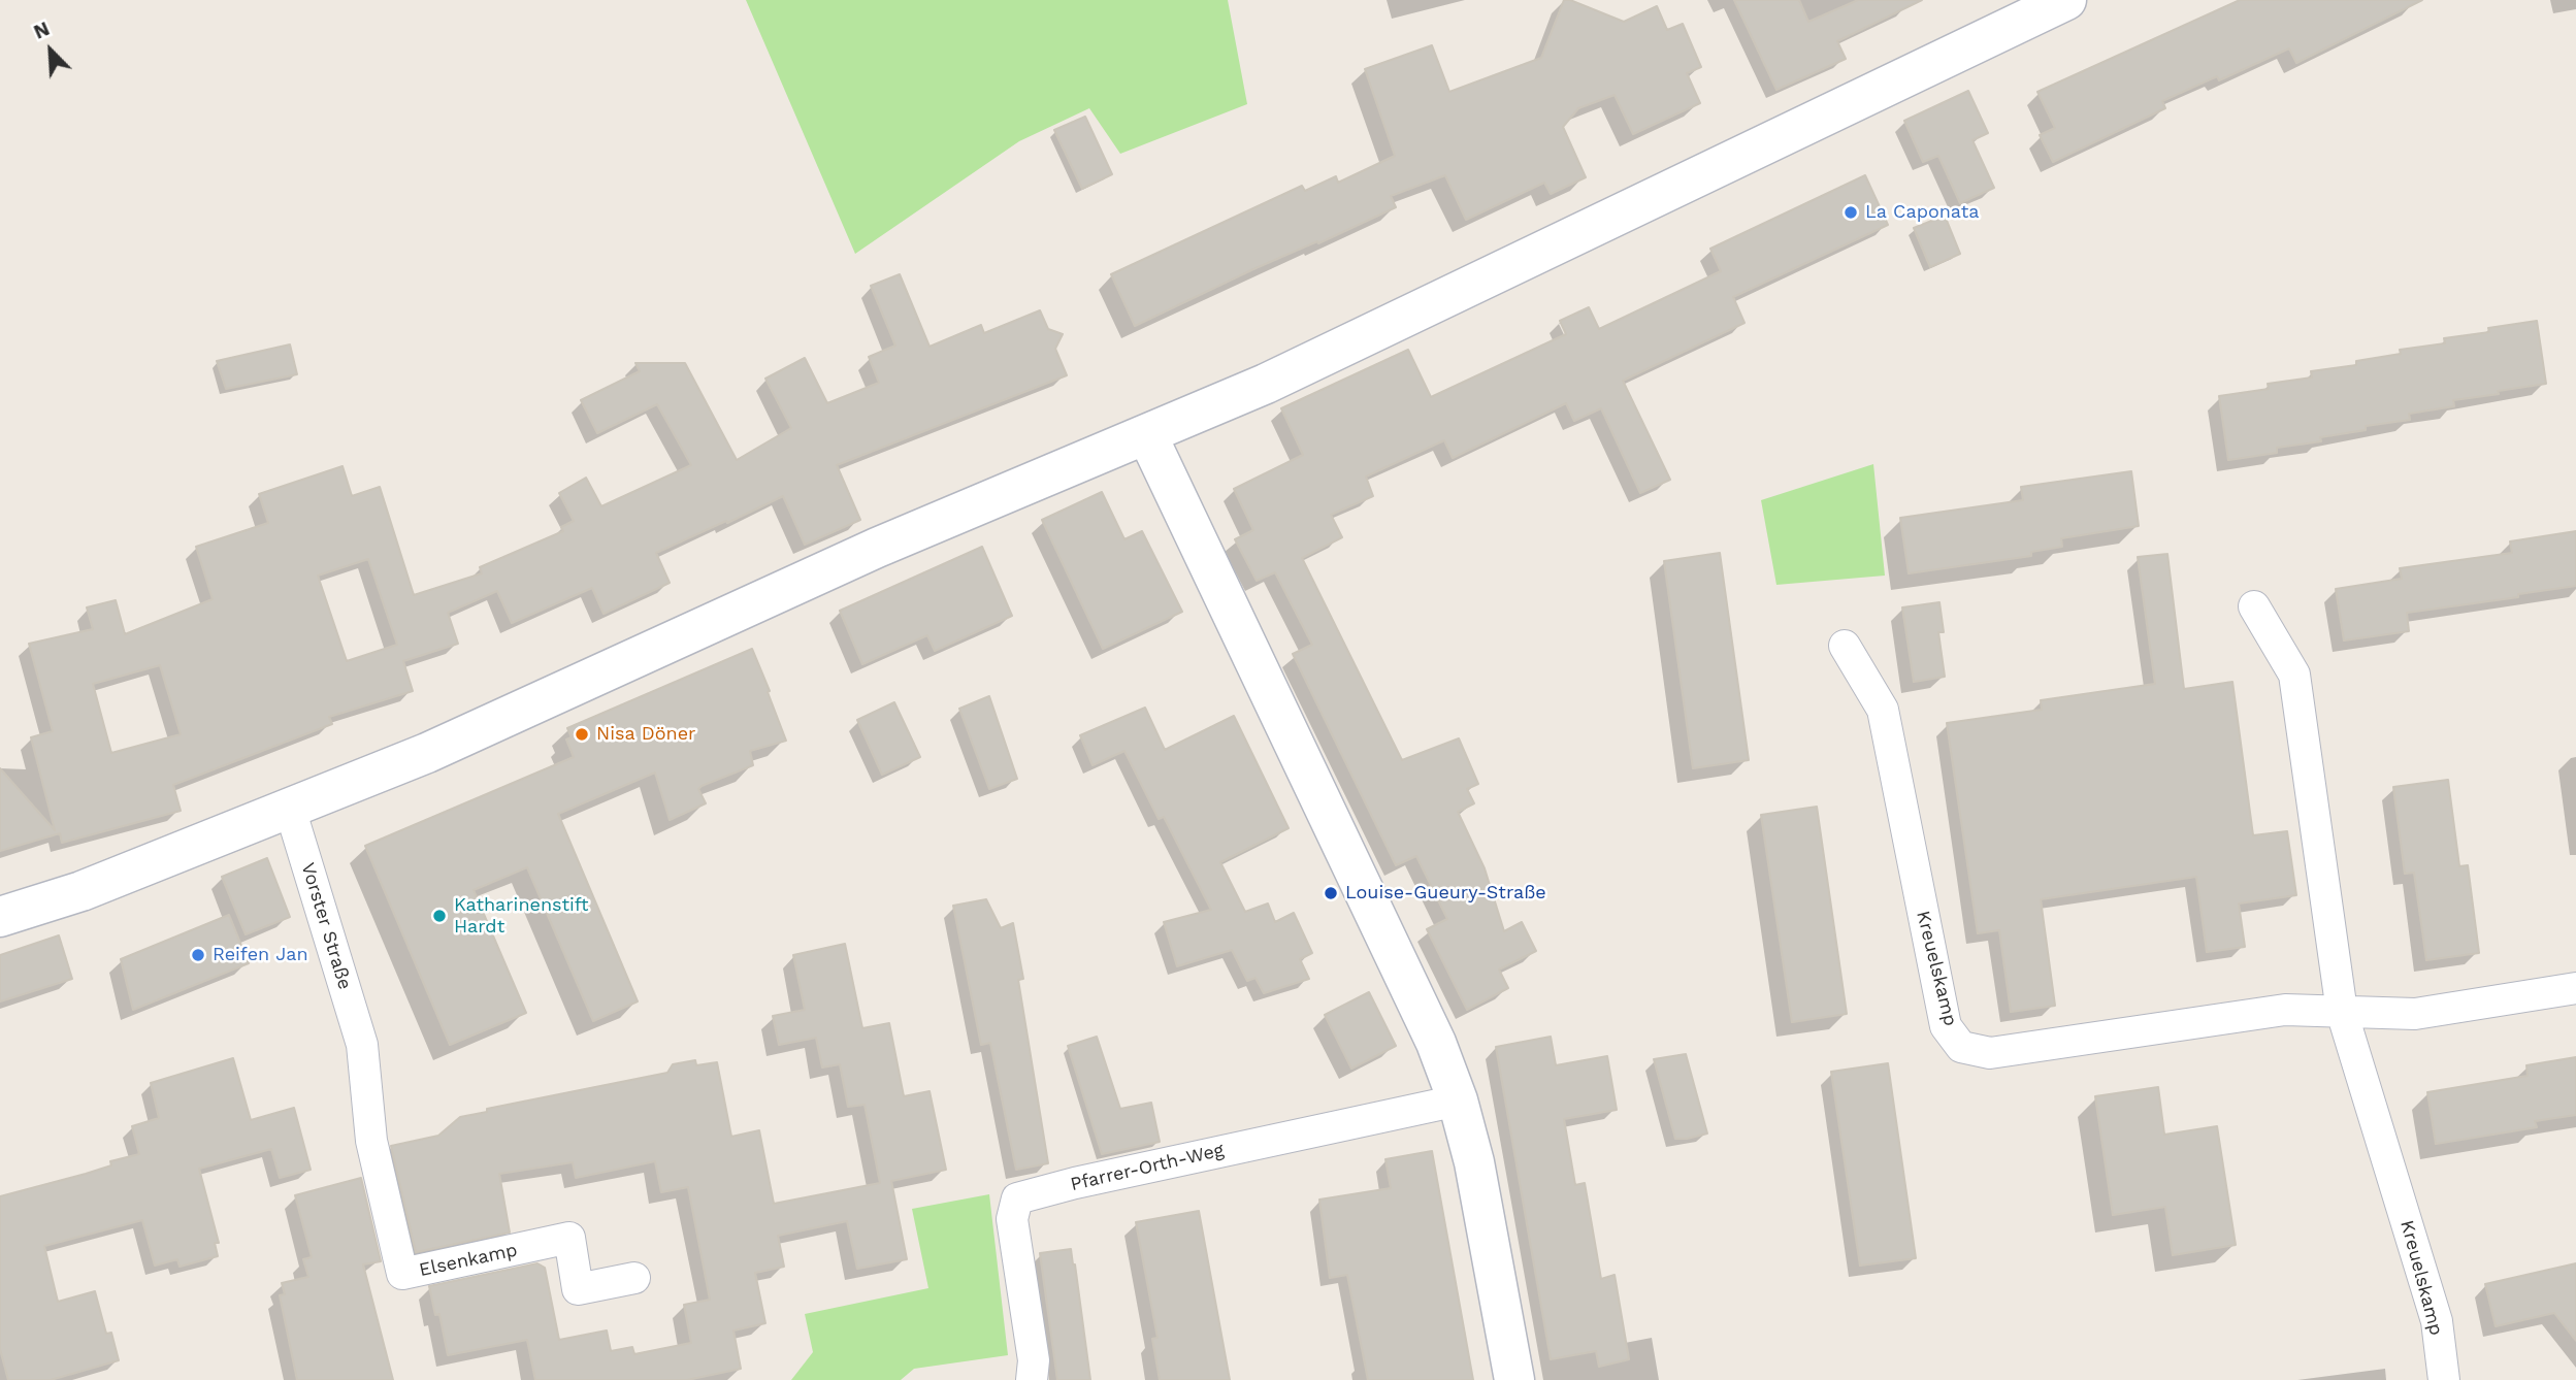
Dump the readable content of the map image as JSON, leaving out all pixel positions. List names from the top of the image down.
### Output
{
  "streets": {
    "street": [
      "Vorster Straße",
      "Kreuelskamp",
      "Pfarrer-Orth-Weg",
      "Elsenkamp"
    ]
  },
  "crossings": [
    ["Vorster Straße", "Elsenkamp"]
  ],
  "places": [
    "La Caponata",
    "Nisa Döner",
    "Louise-Gueury-Straße",
    "Katharinenstift Hardt",
    "Reifen Jan"
  ],
  "north": "top left"
}
